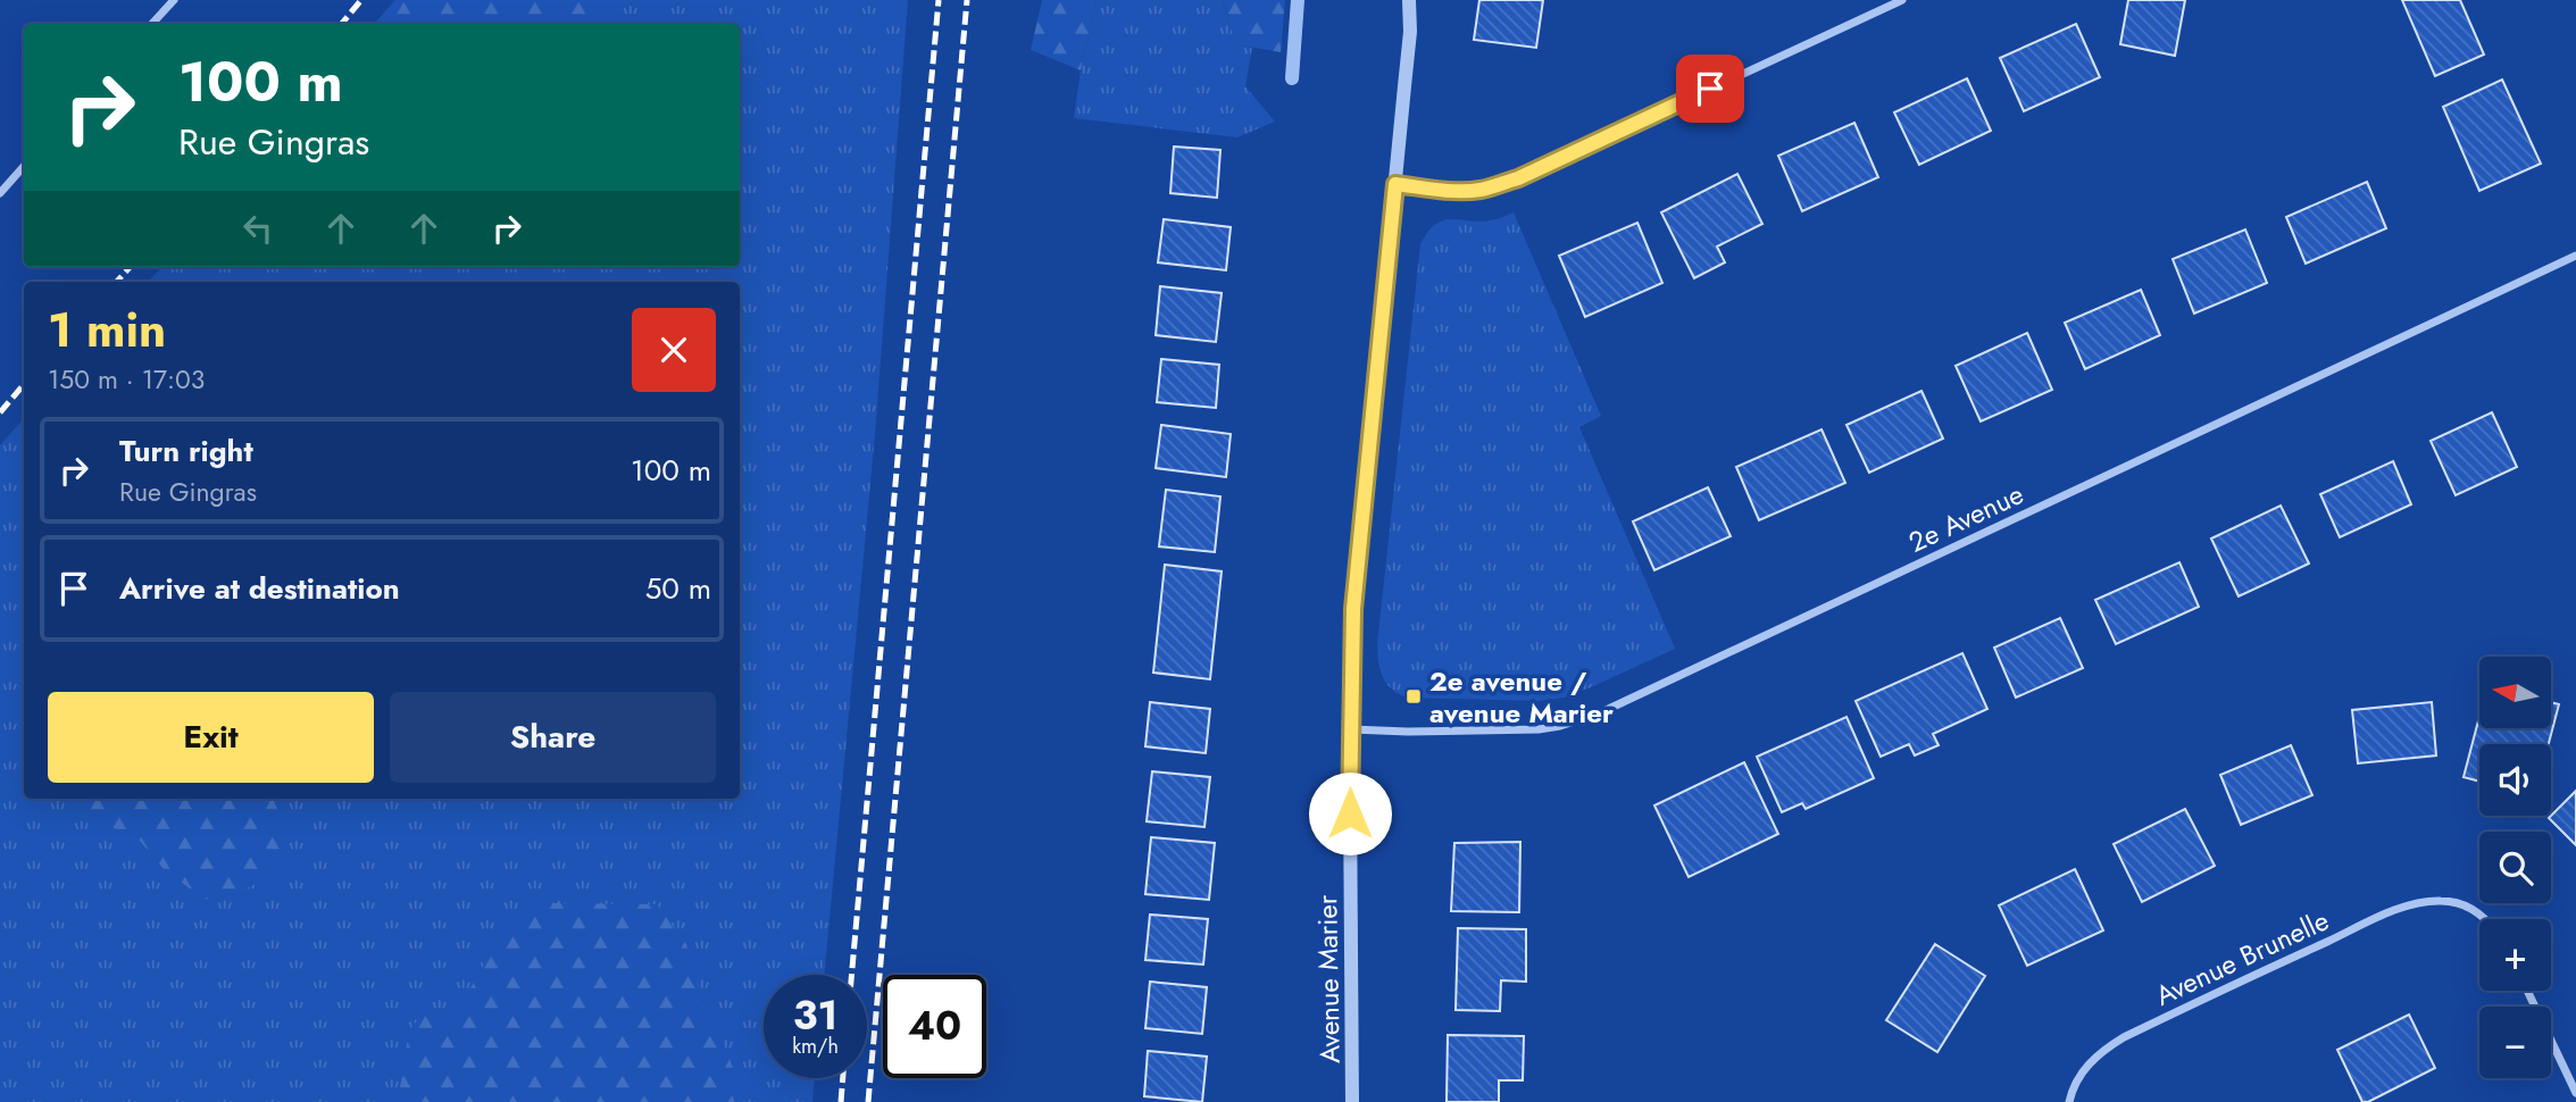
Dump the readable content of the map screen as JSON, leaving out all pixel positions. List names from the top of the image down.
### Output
{
  "streets": {
    "street": ["2e Avenue", "Avenue Brunelle", "Avenue Marier"]
  },
  "crossings": [
    ["2e Avenue", "Avenue Marier"]
  ],
  "places": {
    "transit": ["2e avenue / avenue Marier"]
  },
  "north": "left",
  "page": {
    "turn": ["100 m", "Rue Gingras"],
    "heading": ["1 min", "150 m · 17:03"],
    "list": [
      {
        "name": "Turn right",
        "note": "Rue Gingras",
        "value": "100 m"
      },
      {
        "name": "Arrive at destination",
        "value": "50 m"
      }
    ],
    "map_buttons": ["+", "−"],
    "buttons": ["Exit", "Share"],
    "speed": "31 km/h",
    "limit": "40"
  }
}
